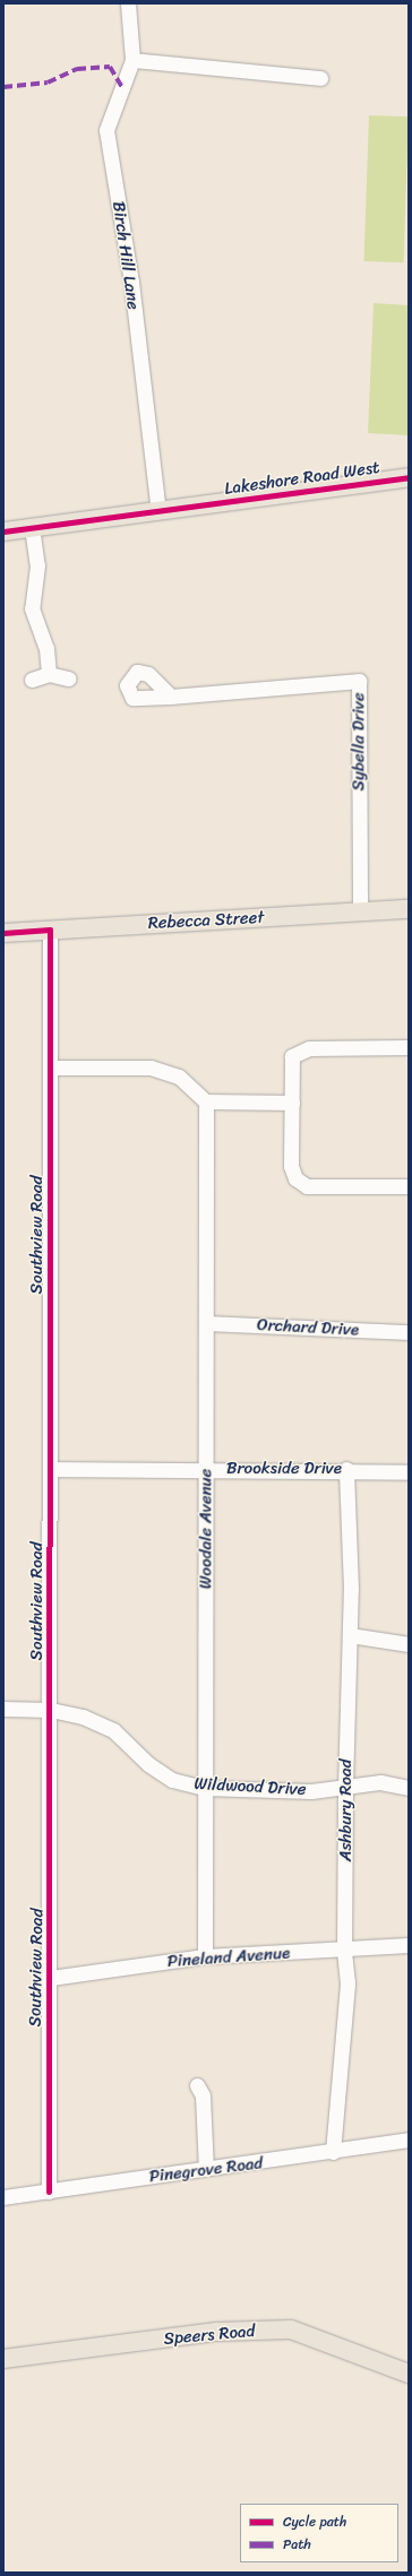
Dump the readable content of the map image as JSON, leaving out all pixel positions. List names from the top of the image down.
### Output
{
  "streets": {
    "main road": ["Lakeshore Road West", "Rebecca Street", "Speers Road"],
    "street": [
      "Birch Hill Lane",
      "Sybella Drive",
      "Southview Road",
      "Orchard Drive",
      "Brookside Drive",
      "Woodale Avenue",
      "Wildwood Drive",
      "Ashbury Road",
      "Pineland Avenue",
      "Pinegrove Road"
    ]
  },
  "crossings": [
    ["Birch Hill Lane", "Lakeshore Road West"],
    ["Sybella Drive", "Rebecca Street"],
    ["Rebecca Street", "Southview Road"],
    ["Southview Road", "Brookside Drive"],
    ["Southview Road", "Wildwood Drive"],
    ["Southview Road", "Pineland Avenue"],
    ["Southview Road", "Pinegrove Road"],
    ["Orchard Drive", "Woodale Avenue"],
    ["Brookside Drive", "Woodale Avenue"],
    ["Brookside Drive", "Ashbury Road"],
    ["Woodale Avenue", "Wildwood Drive"],
    ["Woodale Avenue", "Pineland Avenue"],
    ["Wildwood Drive", "Ashbury Road"],
    ["Ashbury Road", "Pineland Avenue"],
    ["Ashbury Road", "Pinegrove Road"]
  ],
  "legend": ["Cycle path", "Path"]
}
